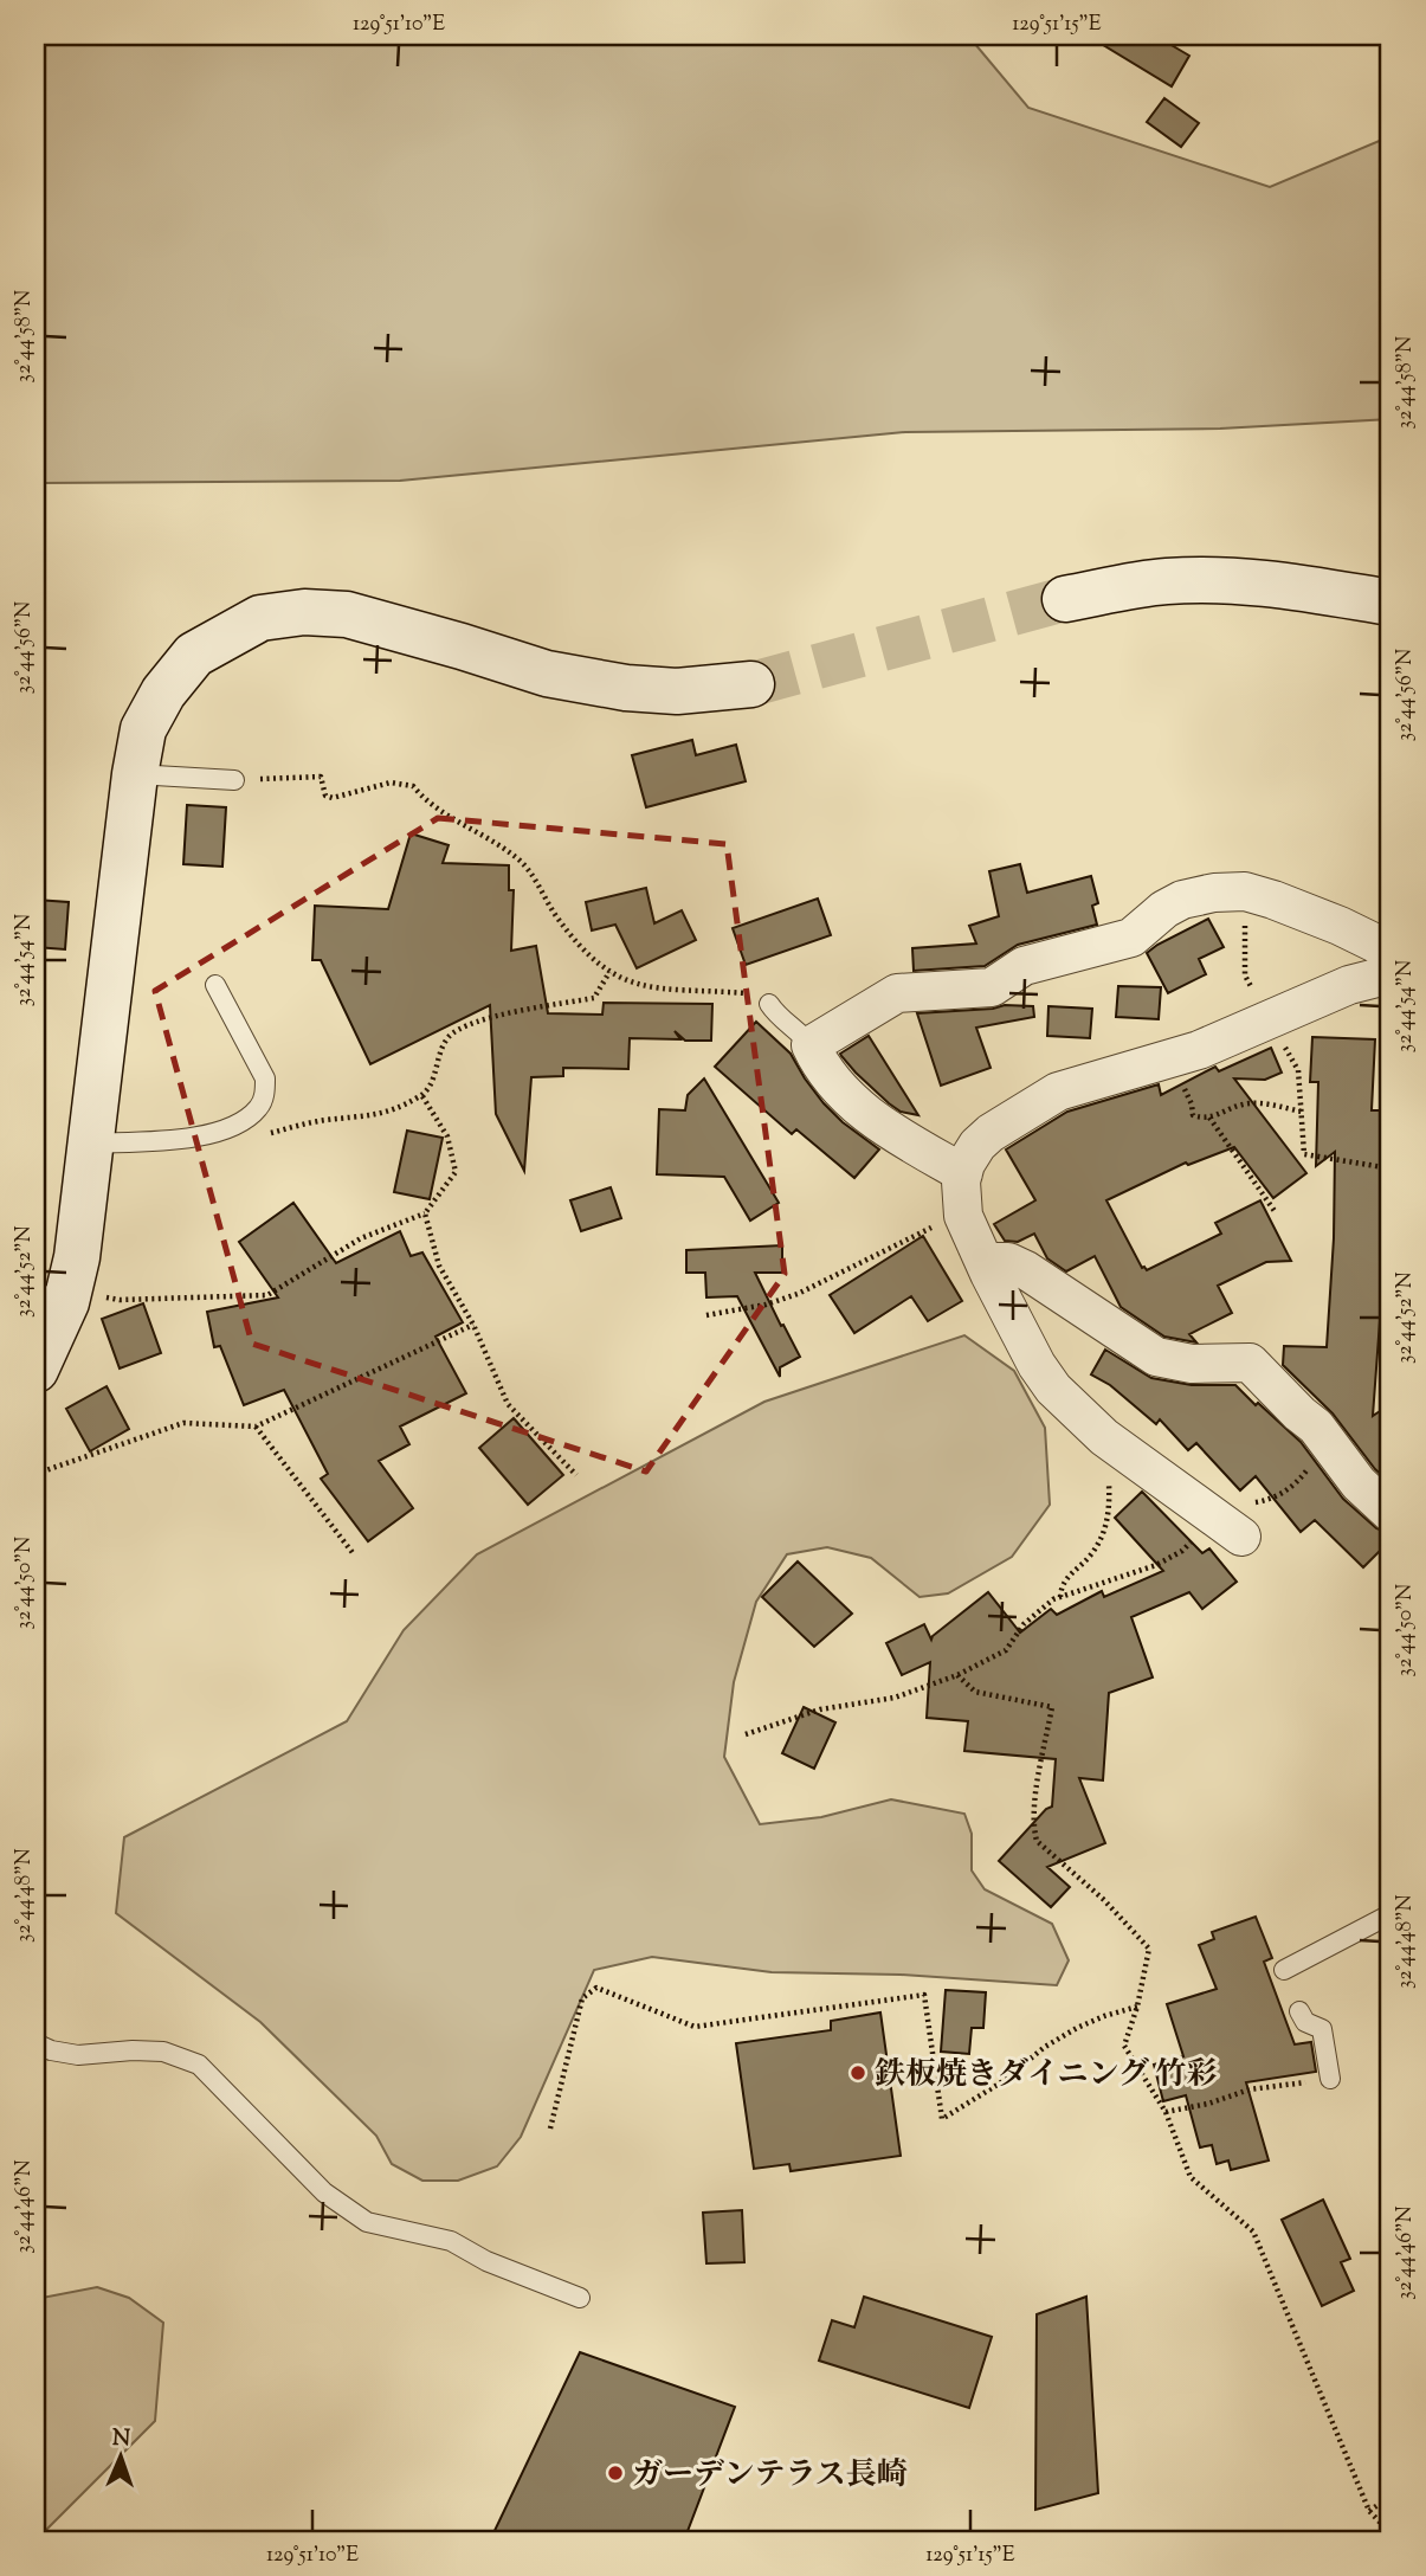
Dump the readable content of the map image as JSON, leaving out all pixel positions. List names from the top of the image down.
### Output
{
  "places": ["鉄板焼きダイニング 竹彩", "ガーデンテラス長崎"],
  "north": "top",
  "coordinates": [
    "129°51'10\"E",
    "129°51'15\"E",
    "32°44'58\"N",
    "32°44'56\"N",
    "32°44'54\"N",
    "32°44'52\"N",
    "32°44'50\"N",
    "32°44'48\"N",
    "32°44'46\"N"
  ]
}
